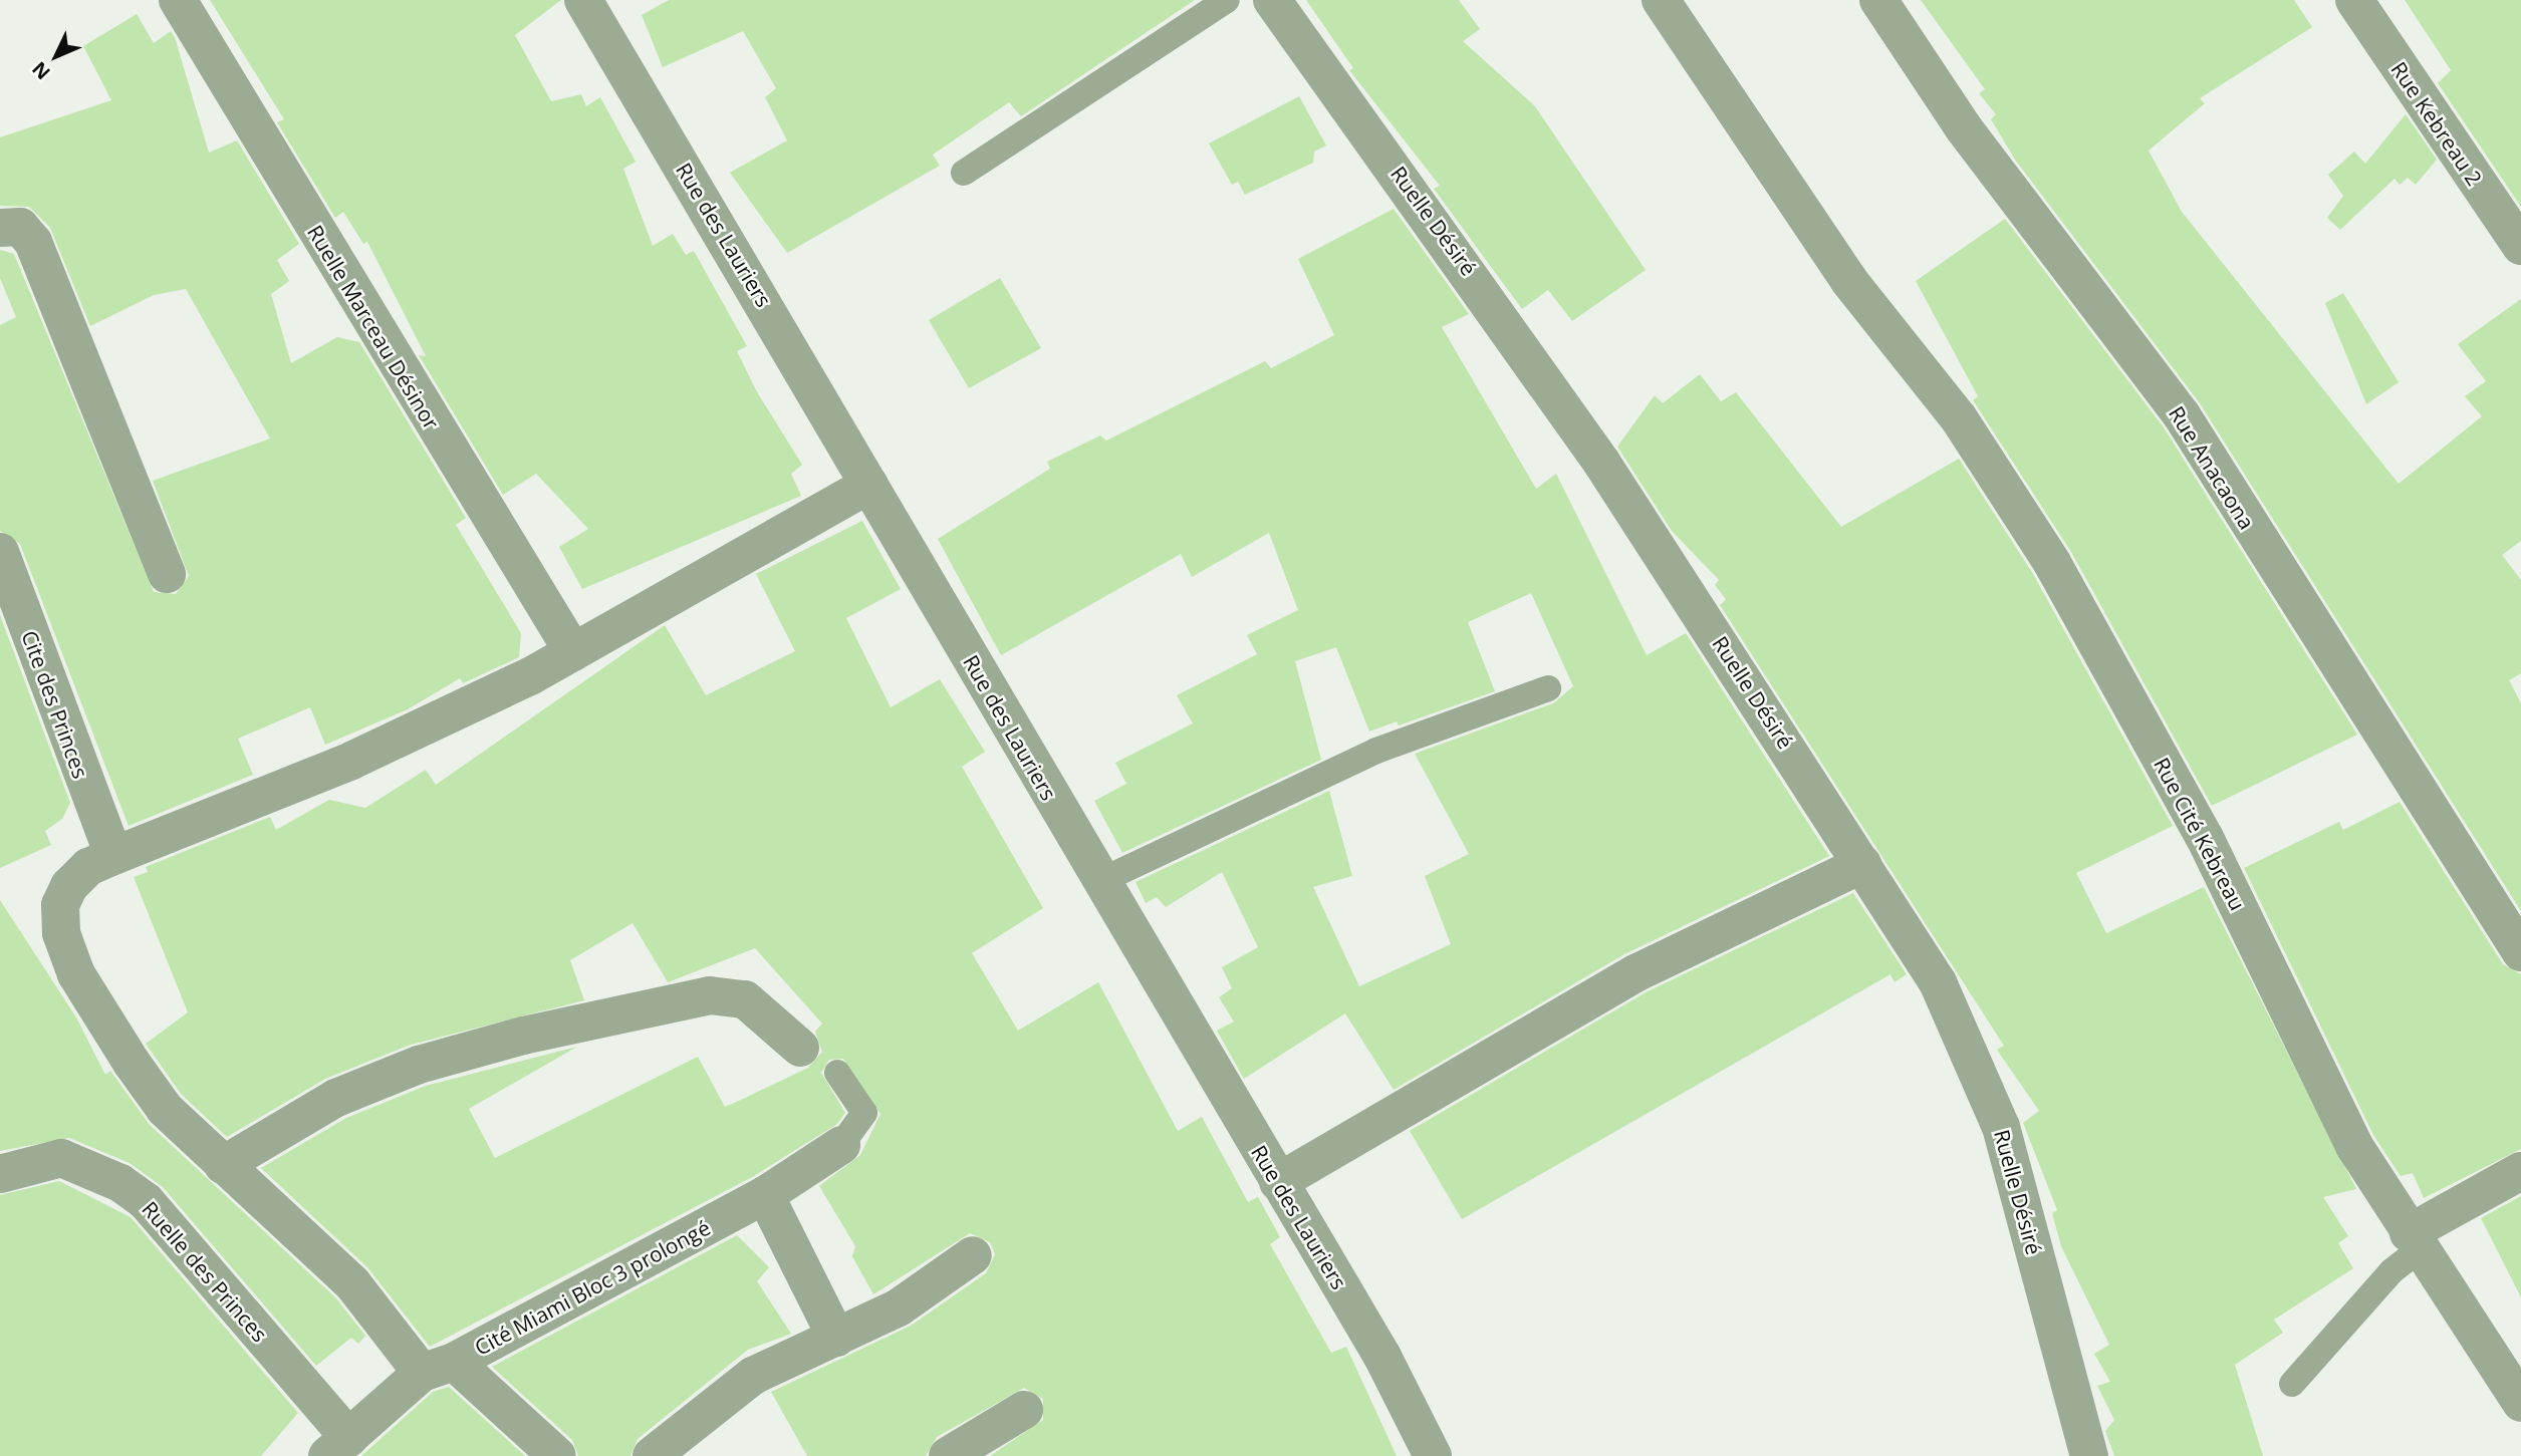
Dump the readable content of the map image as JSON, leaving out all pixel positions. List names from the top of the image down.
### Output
{
  "streets": {
    "street": [
      "Rue Kebreau 2",
      "Ruelle Désiré",
      "Rue des Lauriers",
      "Ruelle Marceau Désinor",
      "Rue Anacaona",
      "Cite des Princes",
      "Rue Cité Kebreau",
      "Ruelle des Princes",
      "Cité Miami Bloc 3 prolongé"
    ]
  },
  "crossings": [
    ["Ruelle des Princes", "Cité Miami Bloc 3 prolongé"]
  ],
  "north": "bottom left"
}
